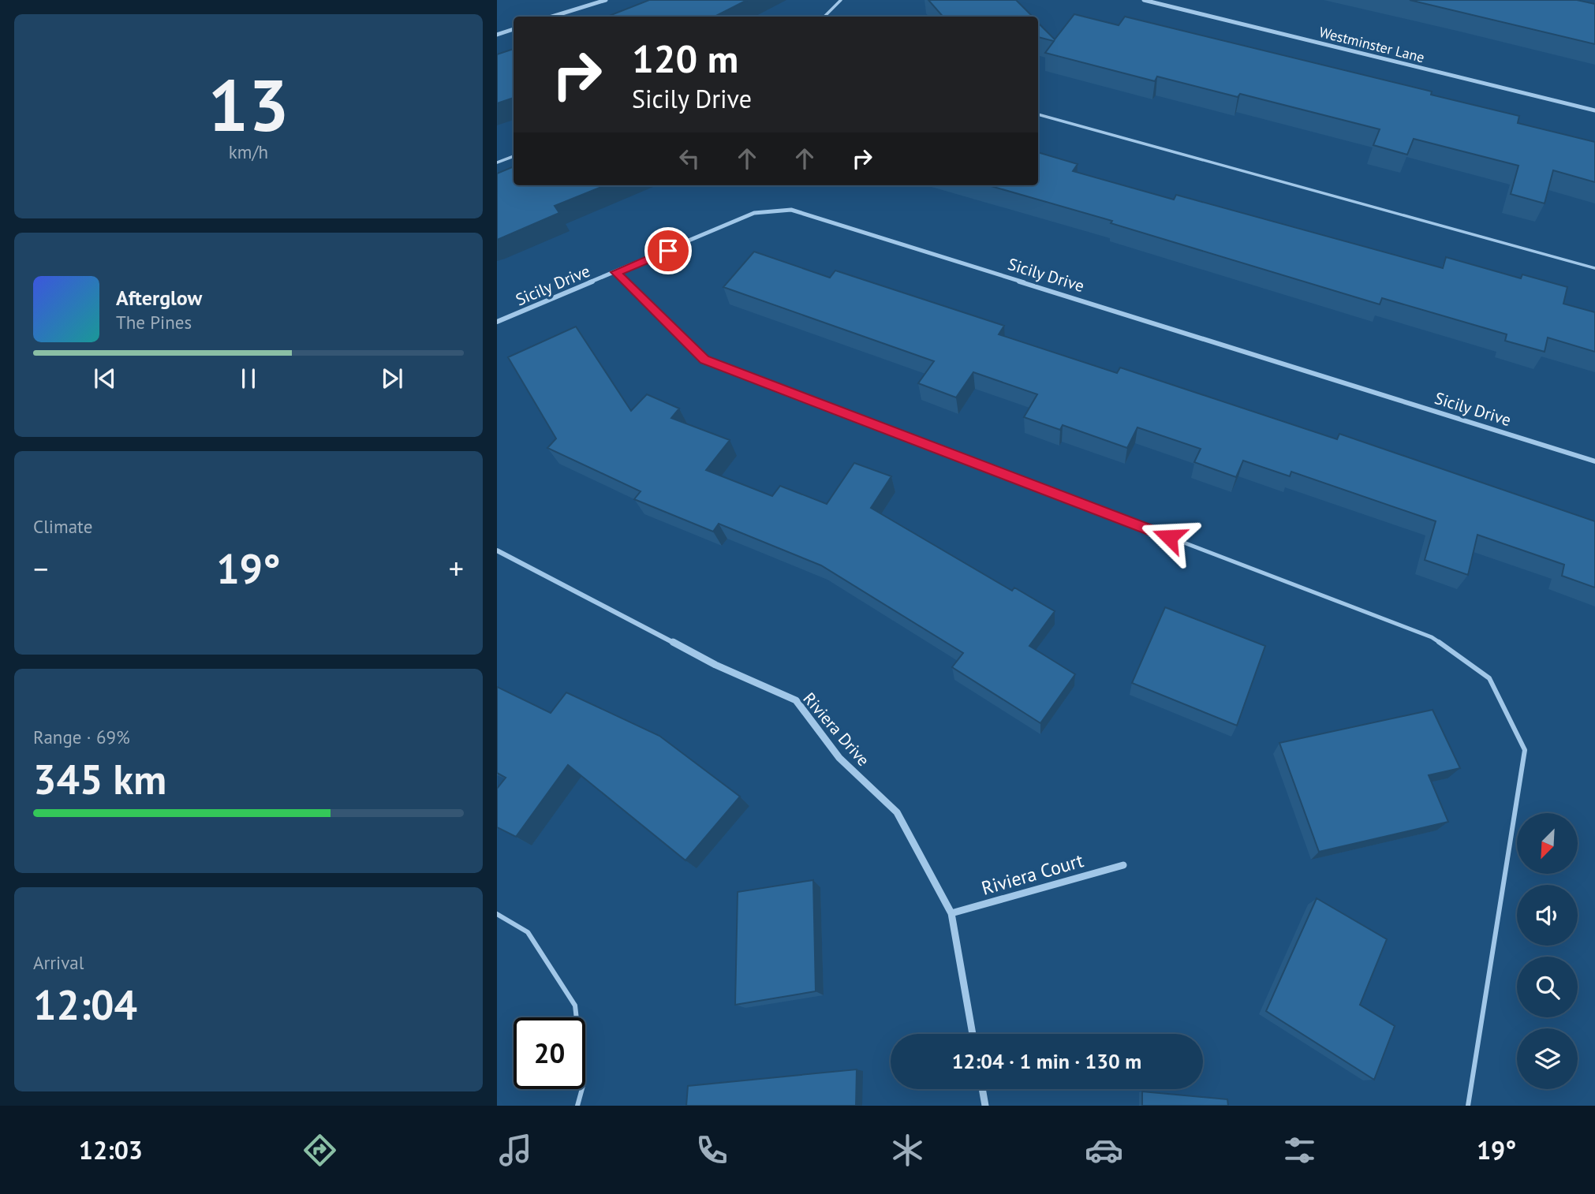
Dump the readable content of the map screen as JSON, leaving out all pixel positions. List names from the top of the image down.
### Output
{
  "streets": {
    "street": [
      "Westminster Lane",
      "Sicily Drive",
      "Riviera Drive",
      "Riviera Court"
    ]
  },
  "crossings": [
    ["Riviera Drive", "Riviera Court"]
  ],
  "north": "bottom left",
  "page": {
    "tile": [
      ["13", "km/h"],
      "Climate",
      ["Range · 69%", "345 km"],
      ["Arrival", "12:04"]
    ],
    "turn": ["120 m", "Sicily Drive"],
    "song": ["Afterglow", "The Pines"],
    "heat": ["−", "19°", "+"],
    "limit": "20",
    "trip": "12:04 · 1 min · 130 m",
    "tabs": ["12:03", "19°"]
  }
}
